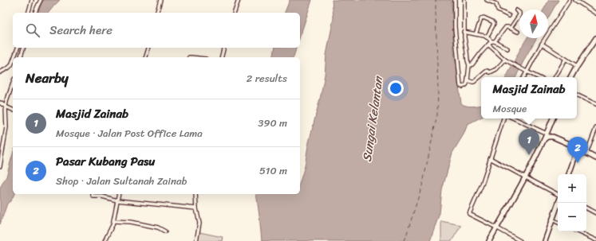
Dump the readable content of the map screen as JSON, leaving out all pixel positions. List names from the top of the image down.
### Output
{
  "water": ["Sungai Kelantan"],
  "north": "top",
  "page": {
    "search": "Search here",
    "heading": ["Nearby", "2 results"],
    "popup": ["Masjid Zainab", "Mosque"],
    "list": [
      {
        "mark": "1",
        "name": "Masjid Zainab",
        "note": "Mosque · Jalan Post Office Lama",
        "value": "390 m"
      },
      {
        "mark": "2",
        "name": "Pasar Kubang Pasu",
        "note": "Shop · Jalan Sultanah Zainab",
        "value": "510 m"
      }
    ],
    "pins": ["1", "2"],
    "map_buttons": ["+", "−"]
  }
}
